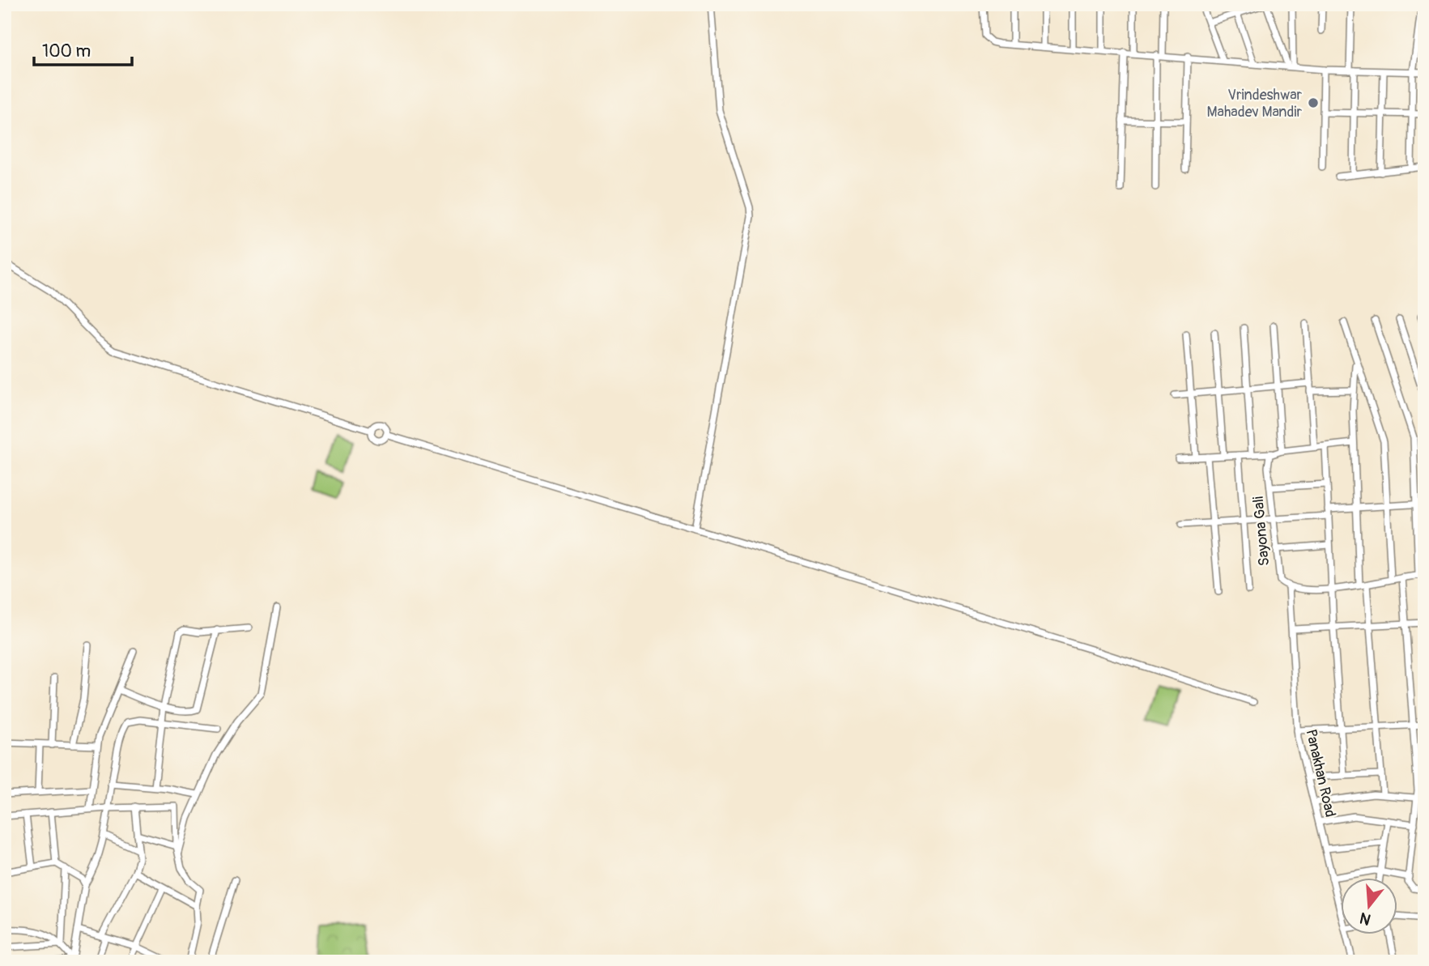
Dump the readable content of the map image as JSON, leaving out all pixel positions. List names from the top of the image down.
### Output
{
  "streets": {
    "street": ["Sayona Gali", "Panakhan Road"]
  },
  "crossings": [
    ["Sayona Gali", "Panakhan Road"]
  ],
  "places": ["Vrindeshwar Mahadev Mandir"],
  "scale_bar": "100 m",
  "north": "bottom"
}
